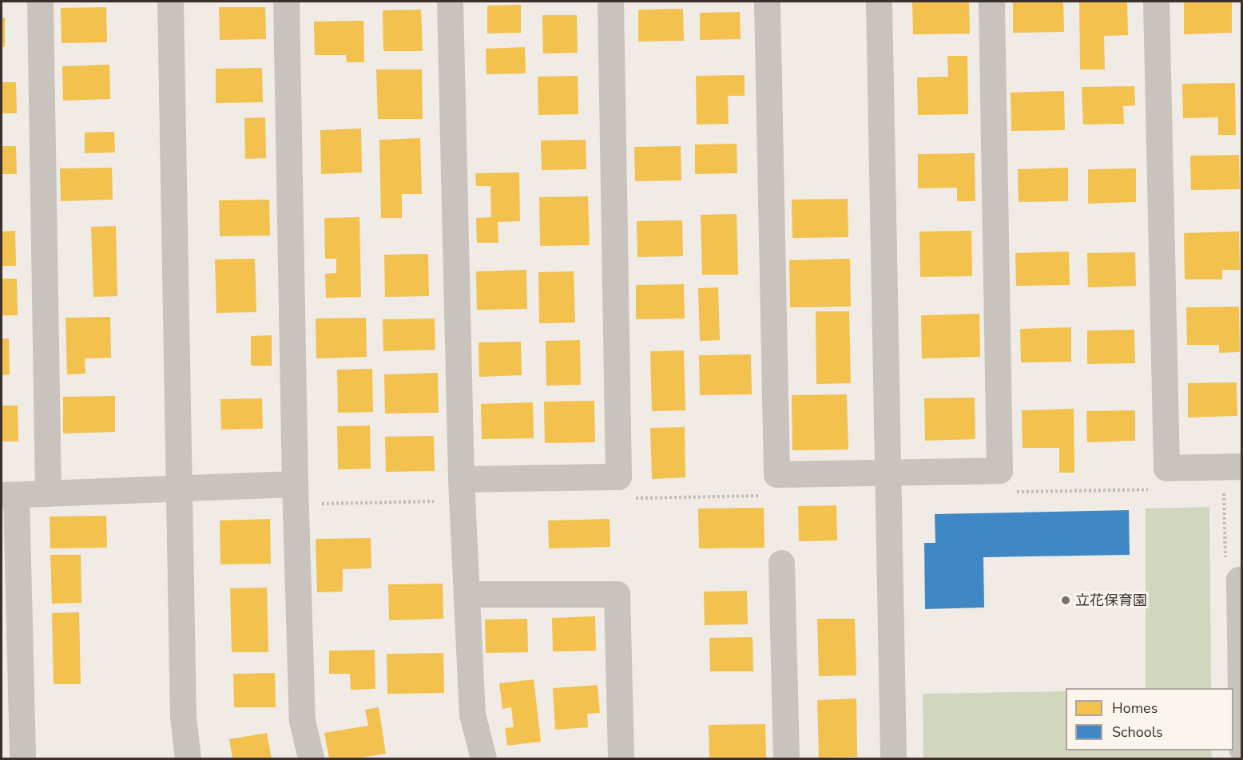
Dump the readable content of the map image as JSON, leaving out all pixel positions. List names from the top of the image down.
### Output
{
  "places": ["立花保育園"],
  "legend": ["Homes", "Schools"]
}
